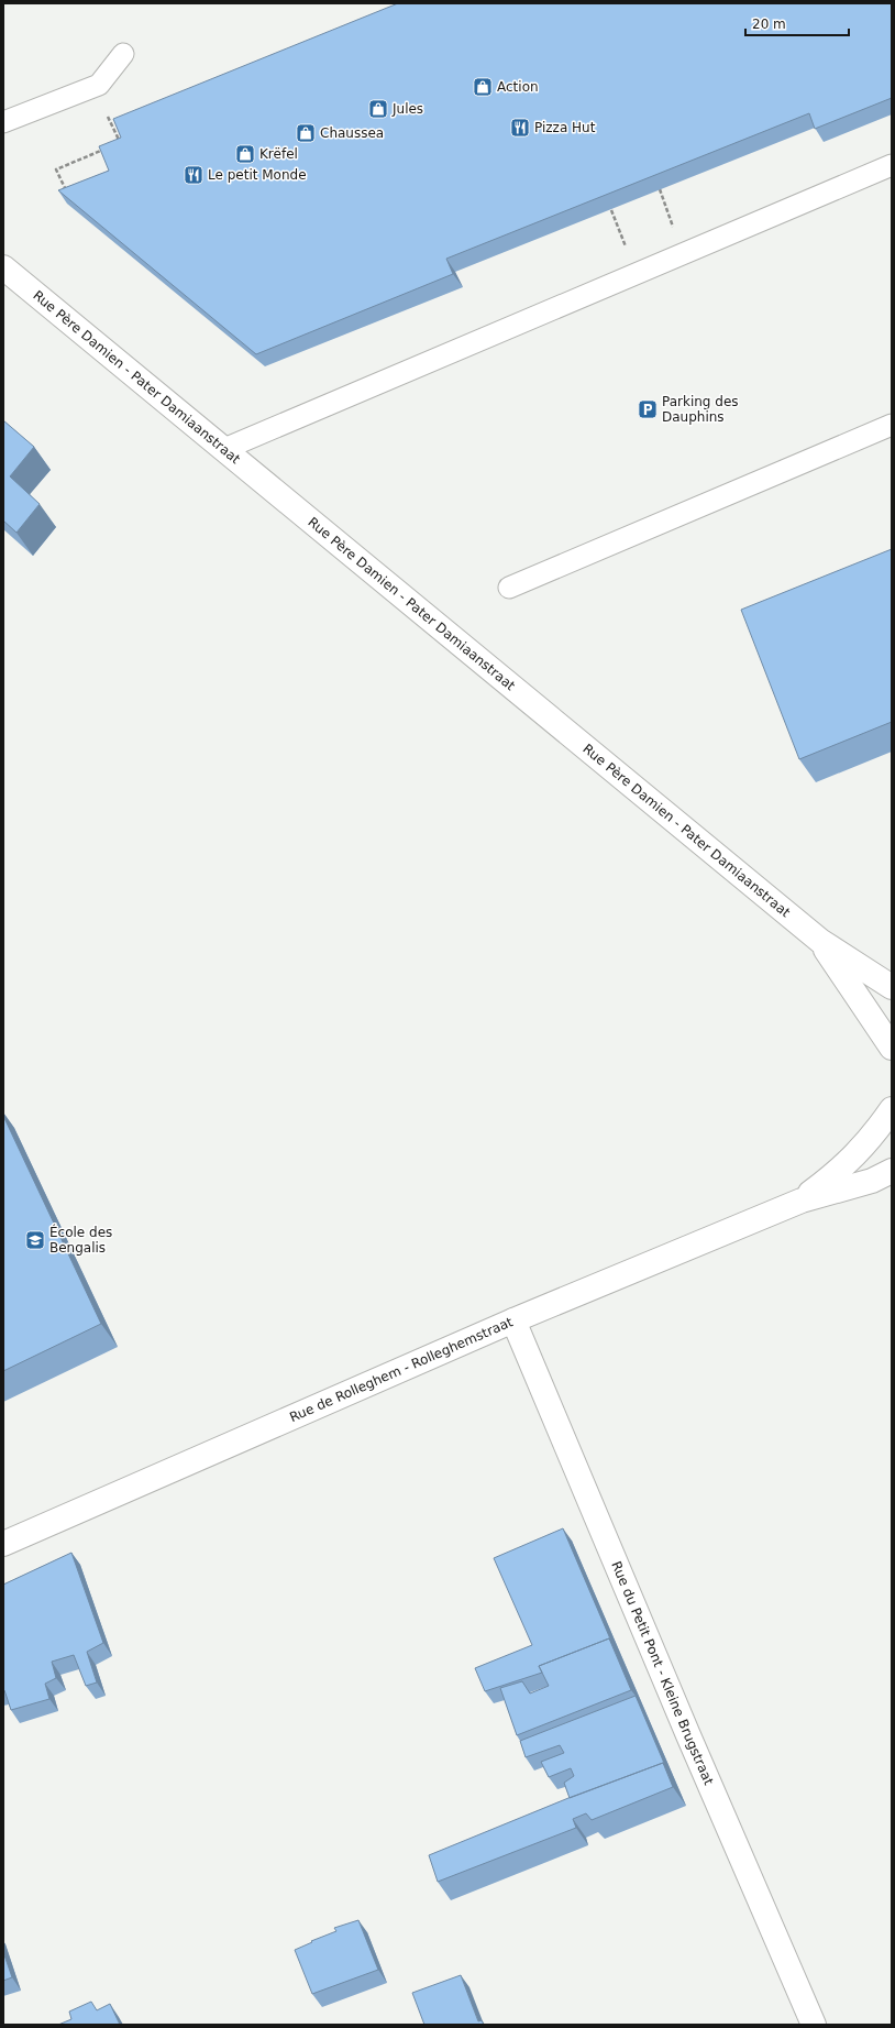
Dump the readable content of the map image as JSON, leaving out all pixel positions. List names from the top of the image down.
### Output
{
  "streets": {
    "street": ["Rue Père Damien - Pater Damiaanstraat", "Rue de Rolleghem - Rolleghemstraat", "Rue du Petit Pont - Kleine Brugstraat"]
  },
  "crossings": [
    ["Rue de Rolleghem - Rolleghemstraat", "Rue du Petit Pont - Kleine Brugstraat"]
  ],
  "places": {
    "shop": [
      "Action",
      "Jules",
      "Chaussea",
      "Krëfel"
    ],
    "restaurant": ["Pizza Hut", "Le petit Monde"],
    "parking": ["Parking des Dauphins"],
    "school or university": ["École des Bengalis"]
  },
  "scale_bar": "20 m"
}
